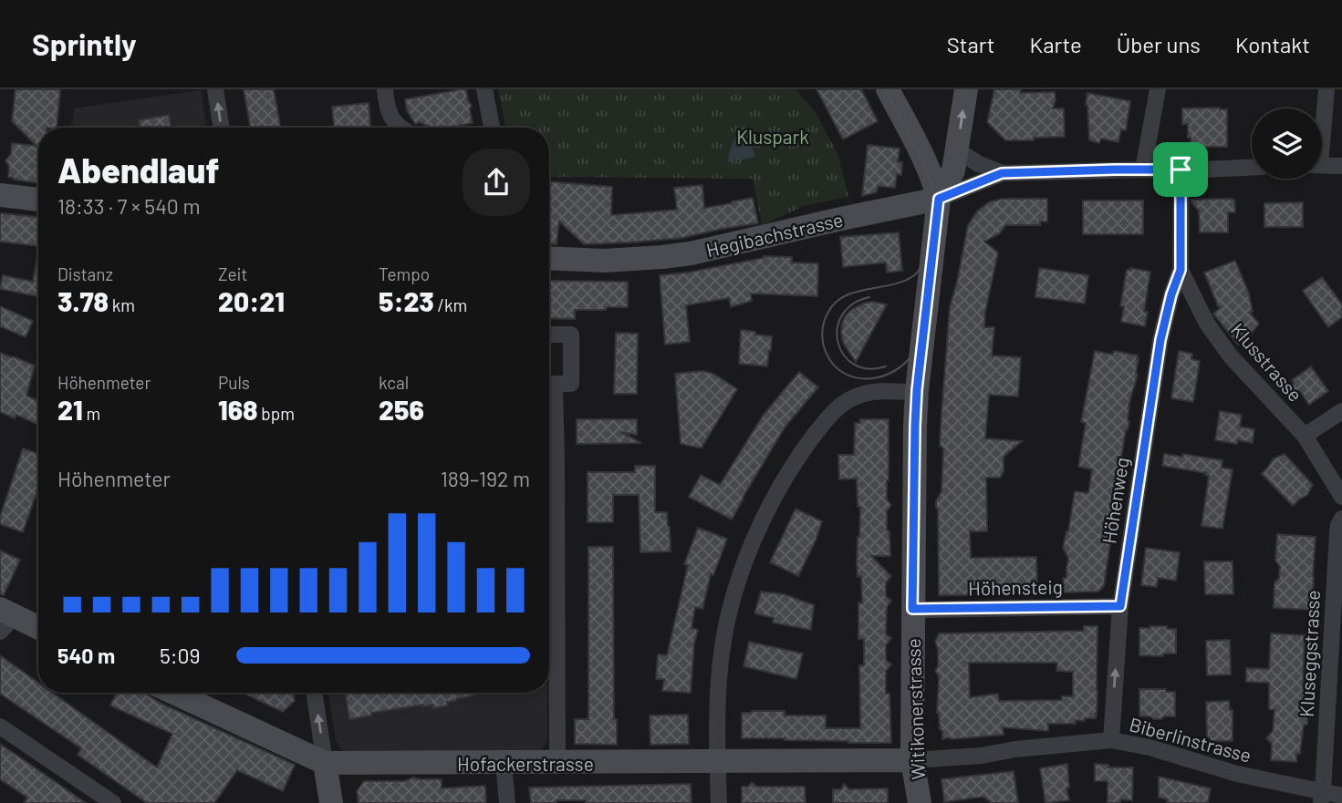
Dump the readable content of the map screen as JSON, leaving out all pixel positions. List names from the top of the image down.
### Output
{
  "streets": {
    "main road": ["Hegibachstrasse", "Witikonerstrasse", "Hofackerstrasse"],
    "street": [
      "Klusstrasse",
      "Höhenweg",
      "Höhensteig",
      "Kluseggstrasse",
      "Biberlinstrasse"
    ]
  },
  "crossings": [
    ["Hegibachstrasse", "Klusstrasse"],
    ["Hegibachstrasse", "Witikonerstrasse"],
    ["Klusstrasse", "Höhenweg"],
    ["Höhenweg", "Höhensteig"],
    ["Höhenweg", "Biberlinstrasse"],
    ["Höhensteig", "Witikonerstrasse"],
    ["Kluseggstrasse", "Biberlinstrasse"],
    ["Witikonerstrasse", "Biberlinstrasse"],
    ["Witikonerstrasse", "Hofackerstrasse"],
    ["Biberlinstrasse", "Hofackerstrasse"]
  ],
  "parks": ["Kluspark"],
  "page": {
    "header": "Sprintly",
    "nav": [
      "Start",
      "Karte",
      "Über uns",
      "Kontakt"
    ],
    "heading": ["Abendlauf", "18:33 · 7 × 540 m"],
    "stats": [
      ["Distanz", "3.78 km"],
      ["Zeit", "20:21"],
      ["Tempo", "5:23 /km"],
      ["Höhenmeter", "21 m"],
      ["Puls", "168 bpm"],
      ["kcal", "256"]
    ],
    "chart": ["Höhenmeter", "189–192 m"],
    "list": [
      {
        "name": "540 m",
        "note": "5:09"
      }
    ]
  }
}
